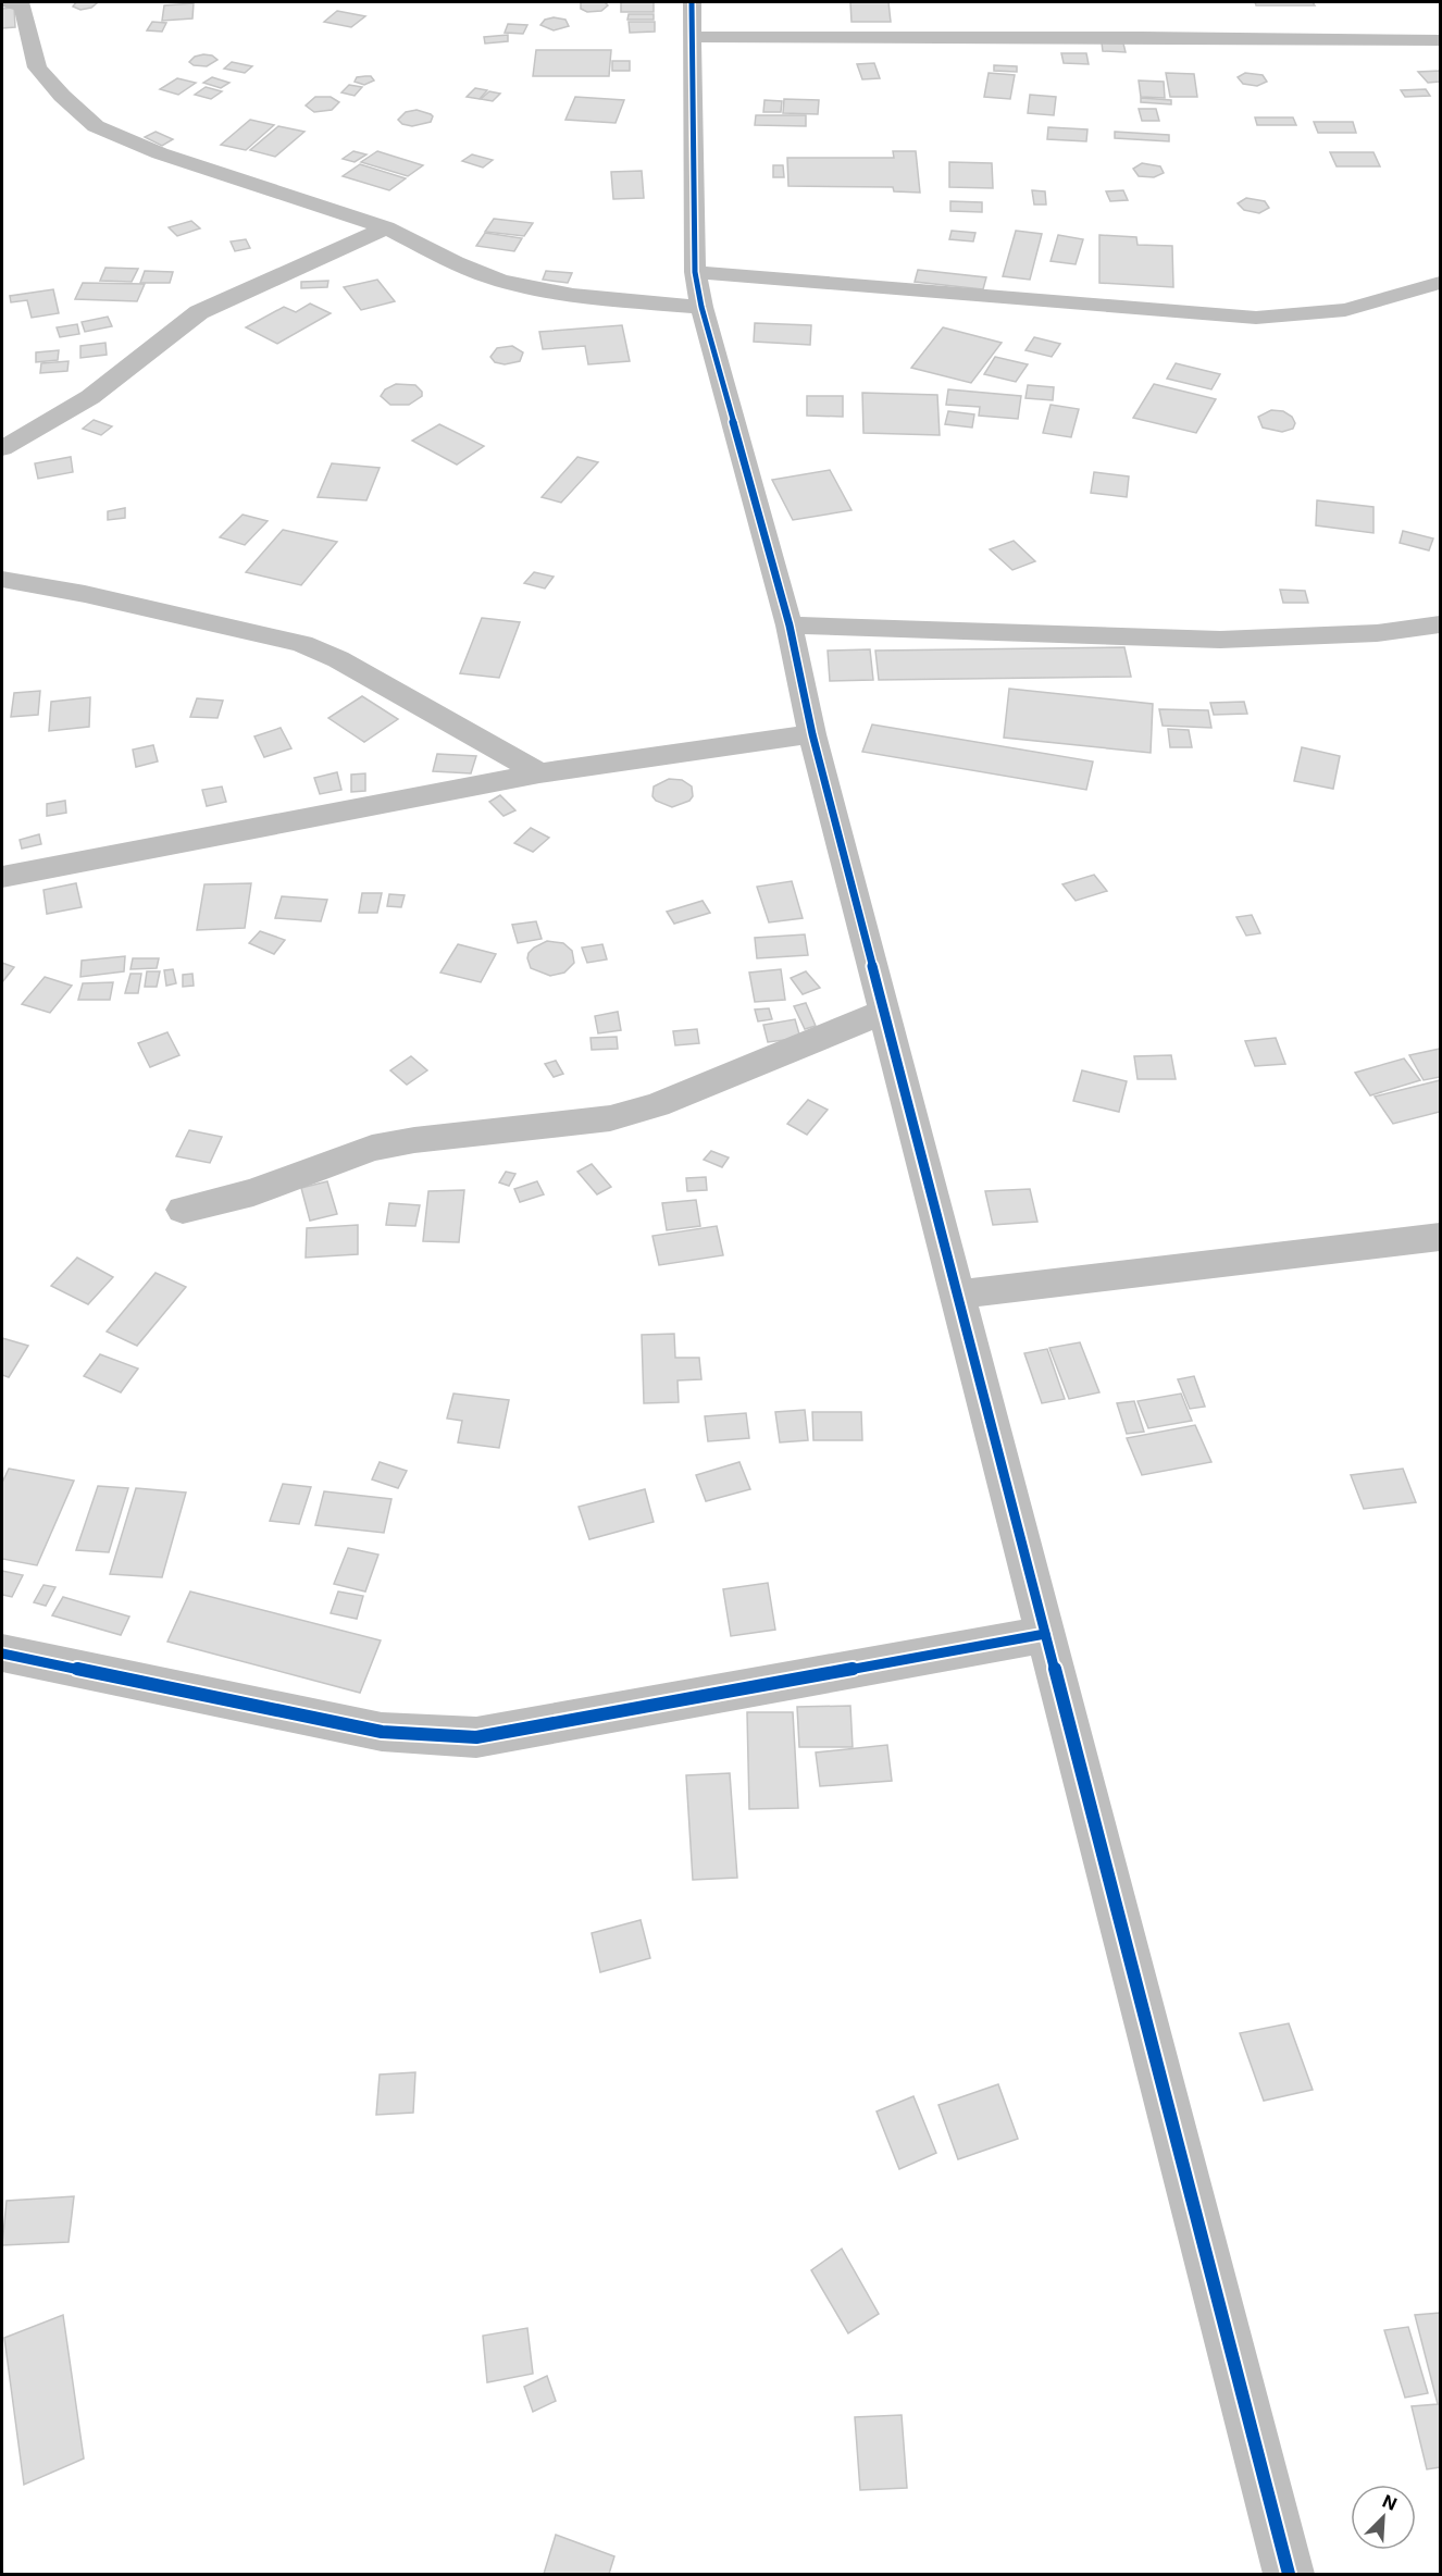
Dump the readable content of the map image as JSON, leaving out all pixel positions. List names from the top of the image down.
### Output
{
  "north": "top right"
}
